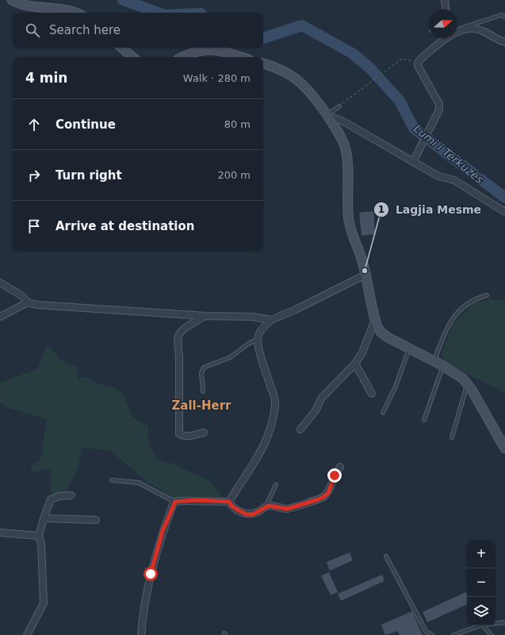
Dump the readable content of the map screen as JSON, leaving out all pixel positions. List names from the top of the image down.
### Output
{
  "districts": ["Zall-Herr"],
  "water": ["Lumi i Tërkuzës"],
  "places": ["Lagjia Mesme"],
  "north": "right",
  "page": {
    "search": "Search here",
    "heading": ["4 min", "Walk · 280 m"],
    "list": [
      ["Continue", "80 m"],
      ["Turn right", "200 m"],
      "Arrive at destination"
    ],
    "map_buttons": ["+", "−"]
  }
}
